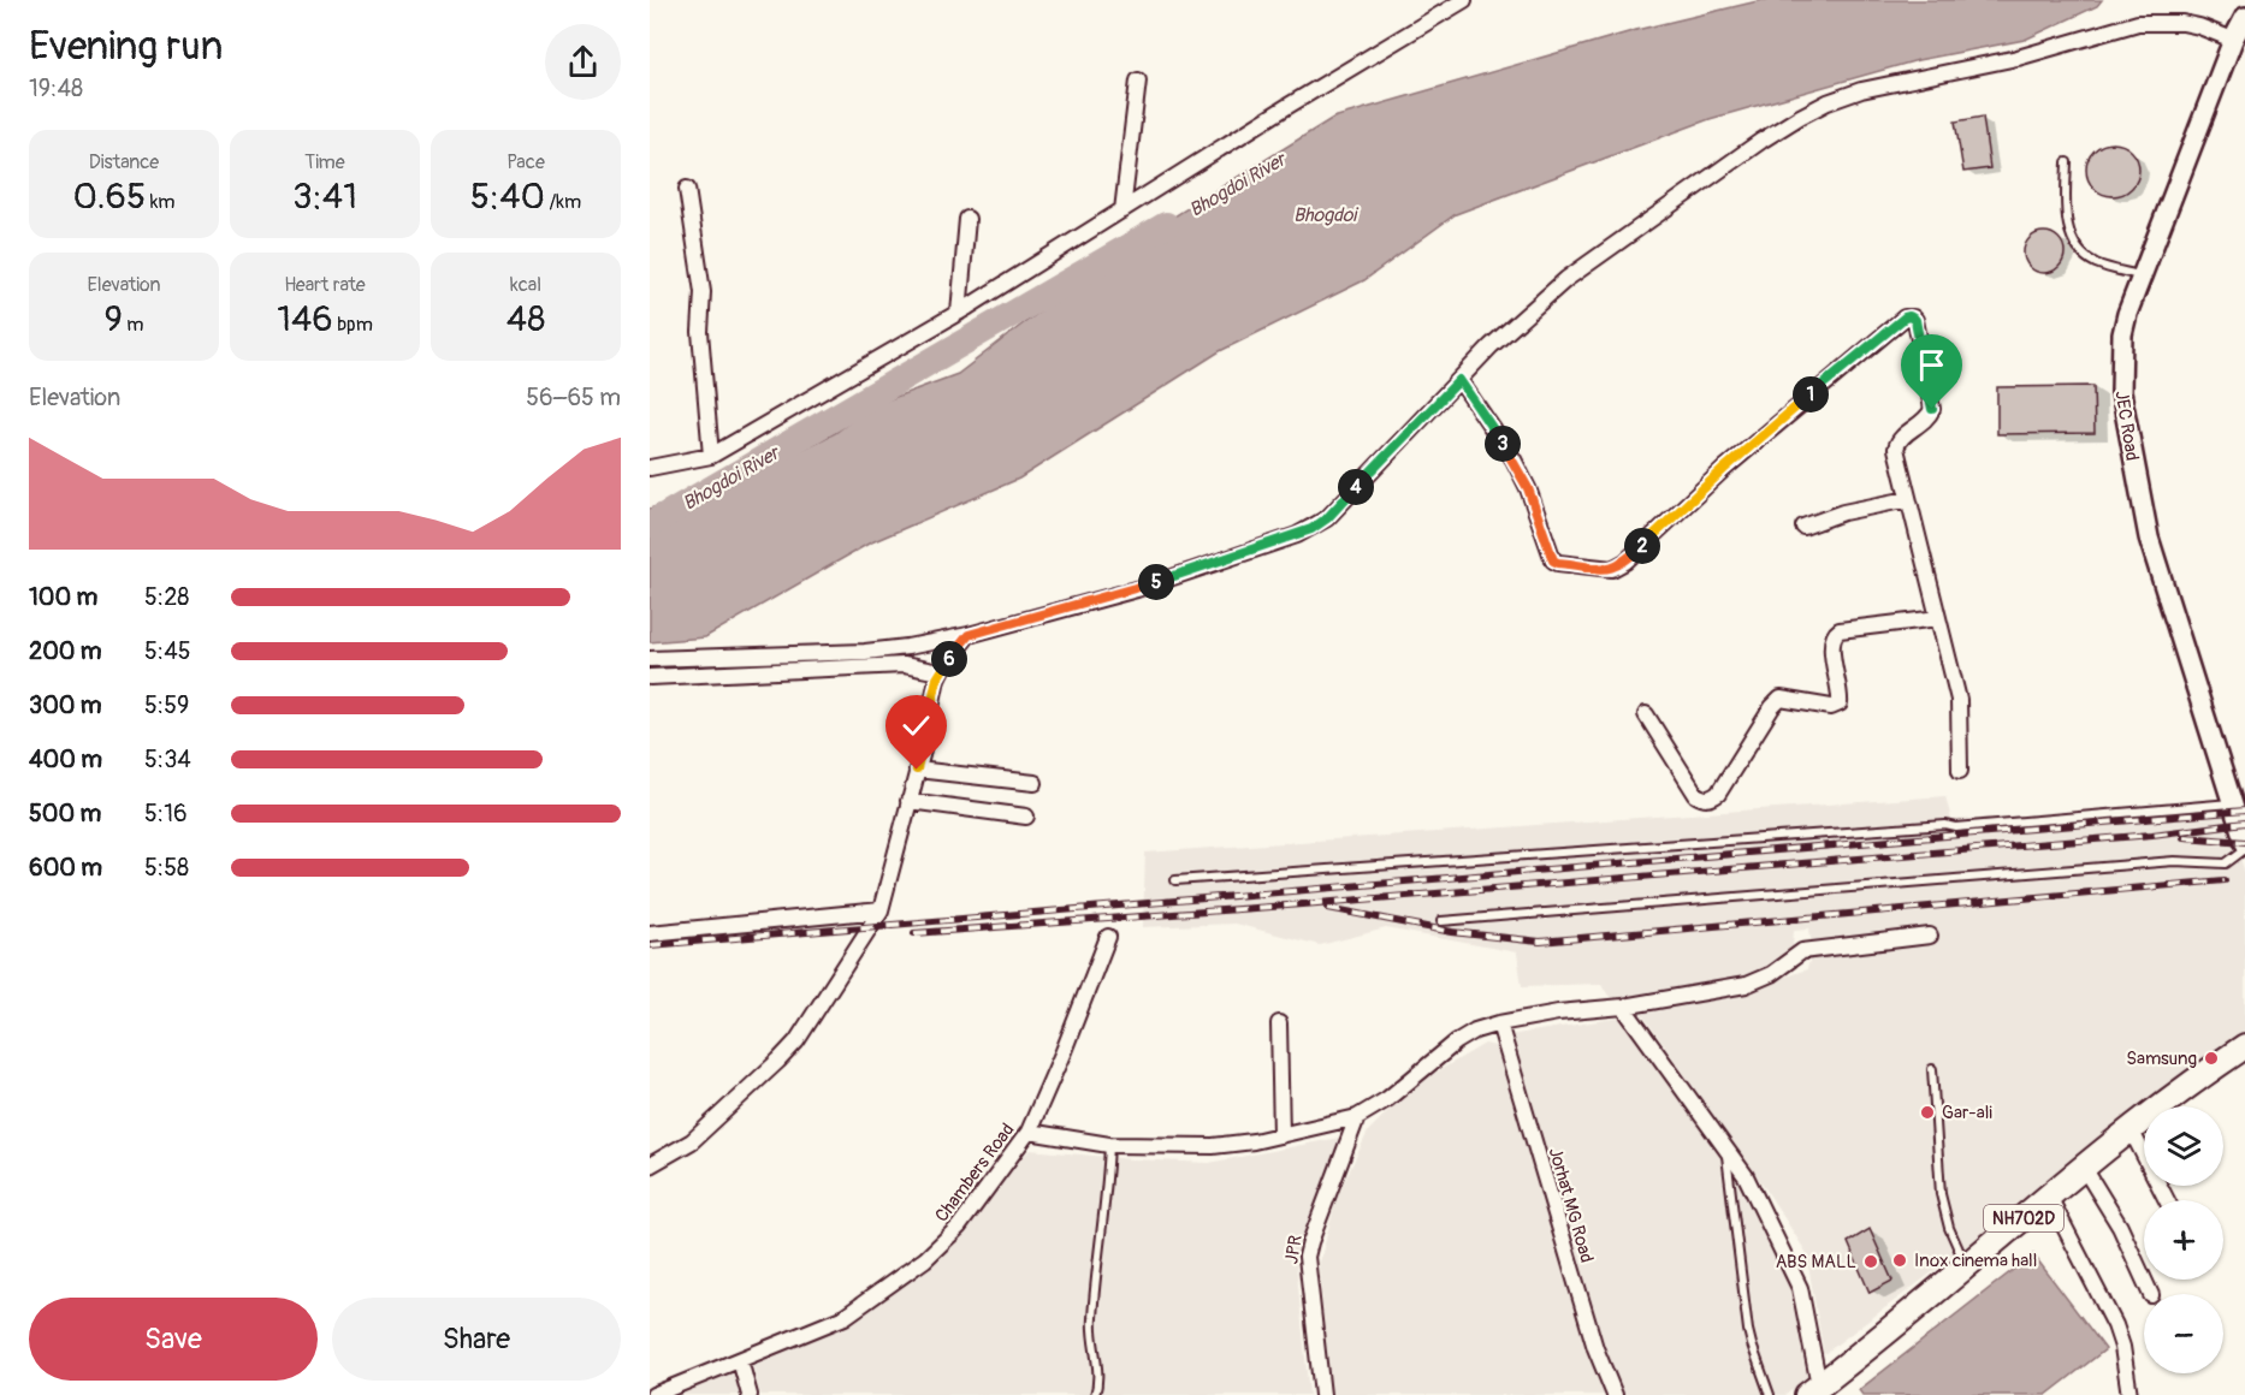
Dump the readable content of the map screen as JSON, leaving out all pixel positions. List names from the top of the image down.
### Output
{
  "streets": {
    "highway": ["NH702D"],
    "street": [
      "JEC Road",
      "Chambers Road",
      "Jorhat MG Road",
      "JPR"
    ]
  },
  "water": ["Bhogdoi River", "Bhogdoi"],
  "places": [
    "Samsung",
    "Gar-ali",
    "Inox cinema hall",
    "ABS MALL"
  ],
  "page": {
    "heading": ["Evening run", "19:48"],
    "stats": [
      ["Distance", "0.65 km"],
      ["Time", "3:41"],
      ["Pace", "5:40 /km"],
      ["Elevation", "9 m"],
      ["Heart rate", "146 bpm"],
      ["kcal", "48"]
    ],
    "chart": ["Elevation", "56–65 m"],
    "pins": [
      "1",
      "3",
      "4",
      "2",
      "5",
      "6"
    ],
    "list": [
      {
        "name": "100 m",
        "note": "5:28"
      },
      {
        "name": "200 m",
        "note": "5:45"
      },
      {
        "name": "300 m",
        "note": "5:59"
      },
      {
        "name": "400 m",
        "note": "5:34"
      },
      {
        "name": "500 m",
        "note": "5:16"
      },
      {
        "name": "600 m",
        "note": "5:58"
      }
    ],
    "map_buttons": ["+", "−"],
    "buttons": ["Save", "Share"]
  }
}
